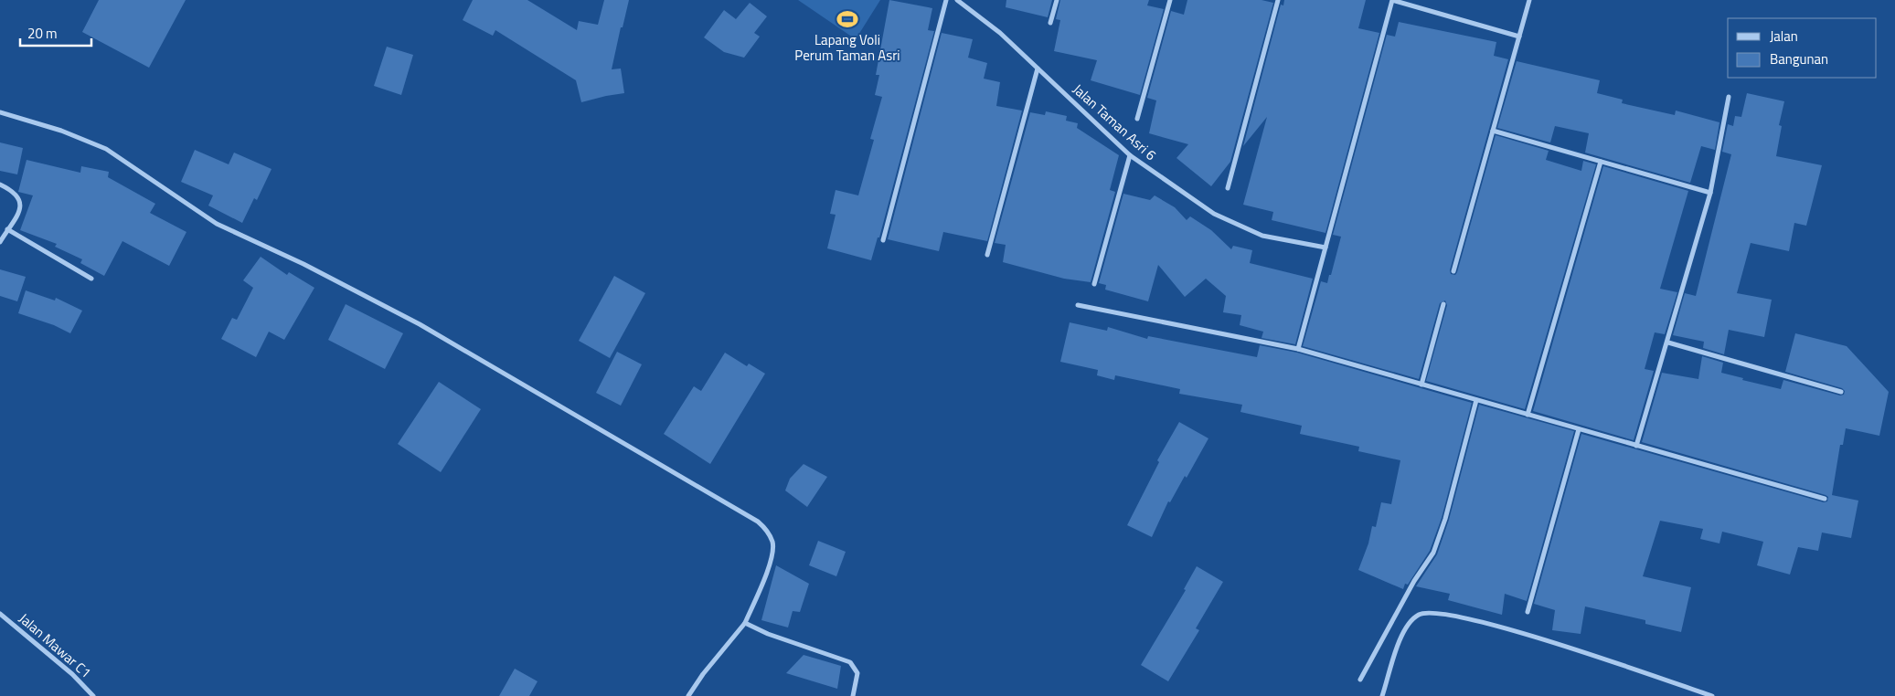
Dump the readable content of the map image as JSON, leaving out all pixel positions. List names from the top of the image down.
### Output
{
  "streets": {
    "street": ["Jalan Taman Asri 6", "Jalan Mawar C1"]
  },
  "places": {
    "sports": ["Lapang Voli Perum Taman Asri"]
  },
  "legend": ["Jalan", "Bangunan"],
  "scale_bar": "20 m"
}
